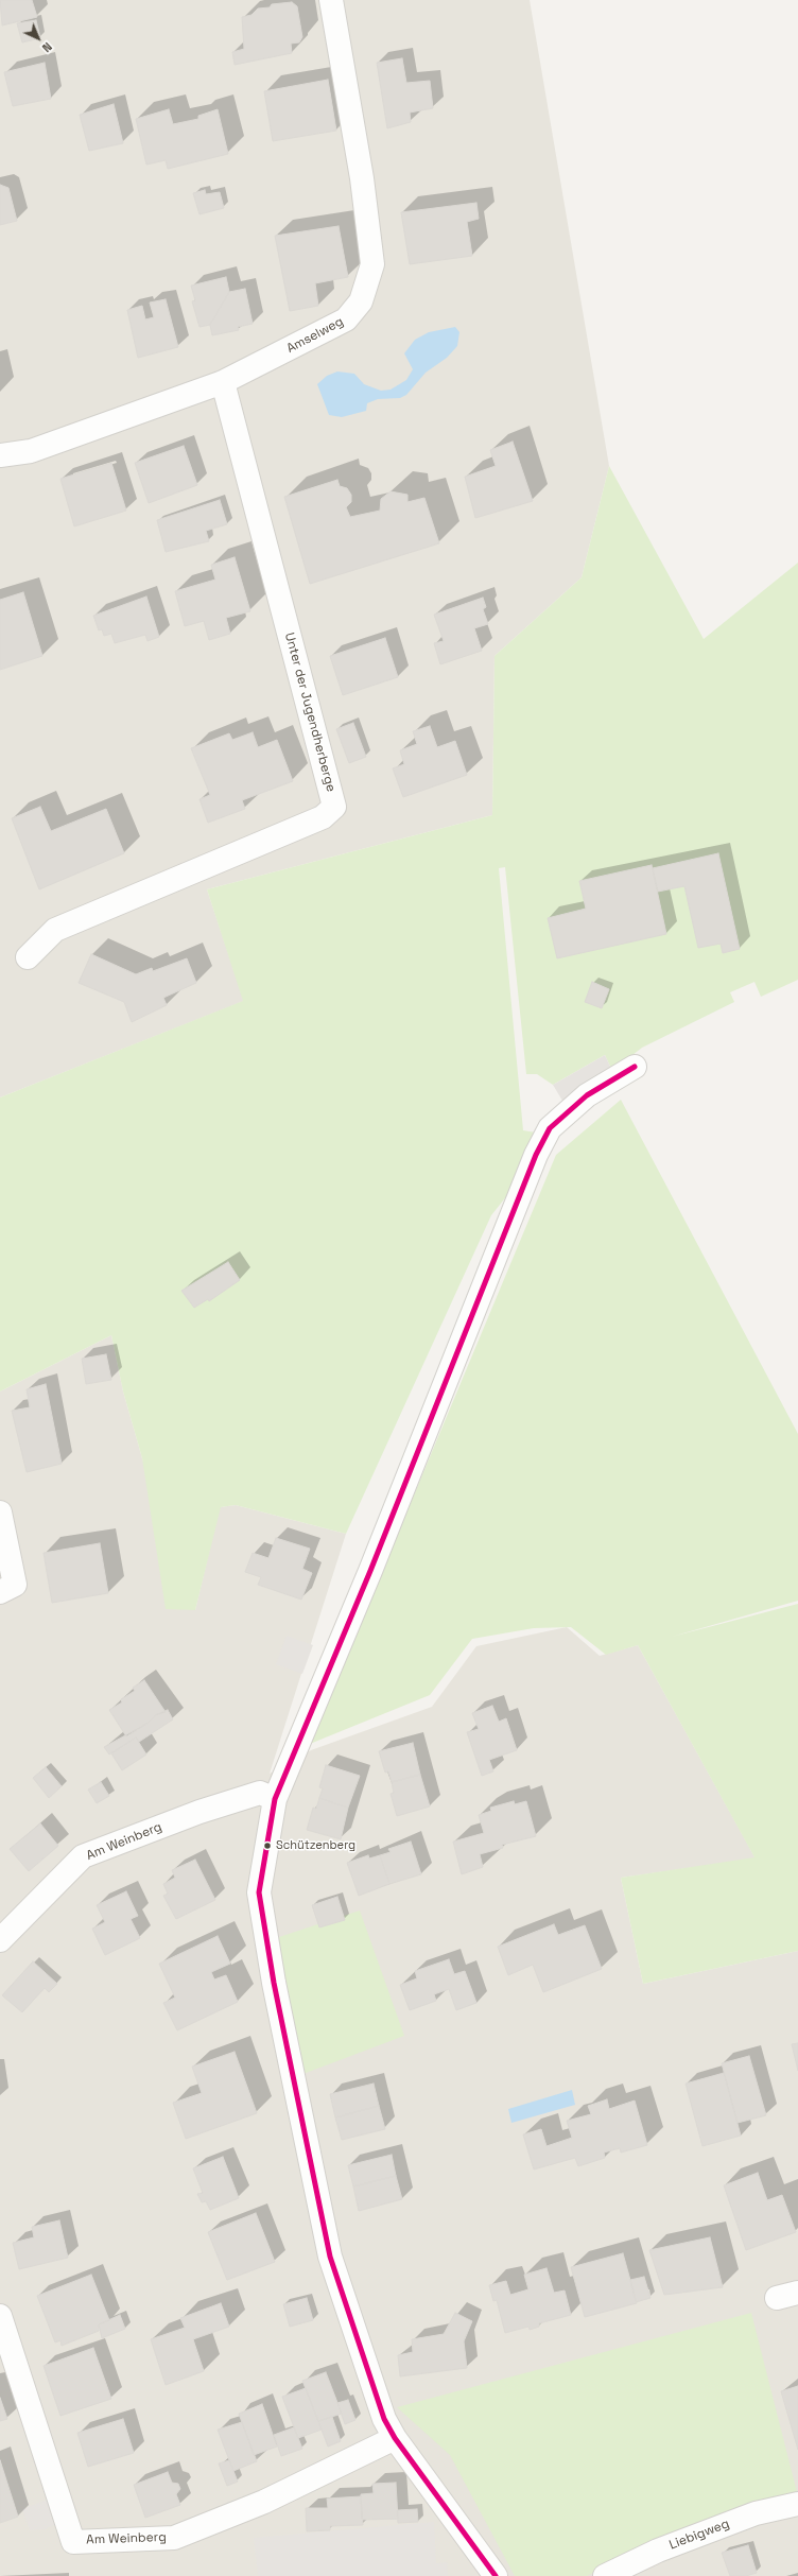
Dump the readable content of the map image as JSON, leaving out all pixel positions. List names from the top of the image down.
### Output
{
  "streets": {
    "street": [
      "Amselweg",
      "Unter der Jugendherberge",
      "Am Weinberg",
      "Liebigweg"
    ]
  },
  "crossings": [
    ["Amselweg", "Unter der Jugendherberge"]
  ],
  "places": ["Schützenberg"],
  "north": "bottom right"
}
